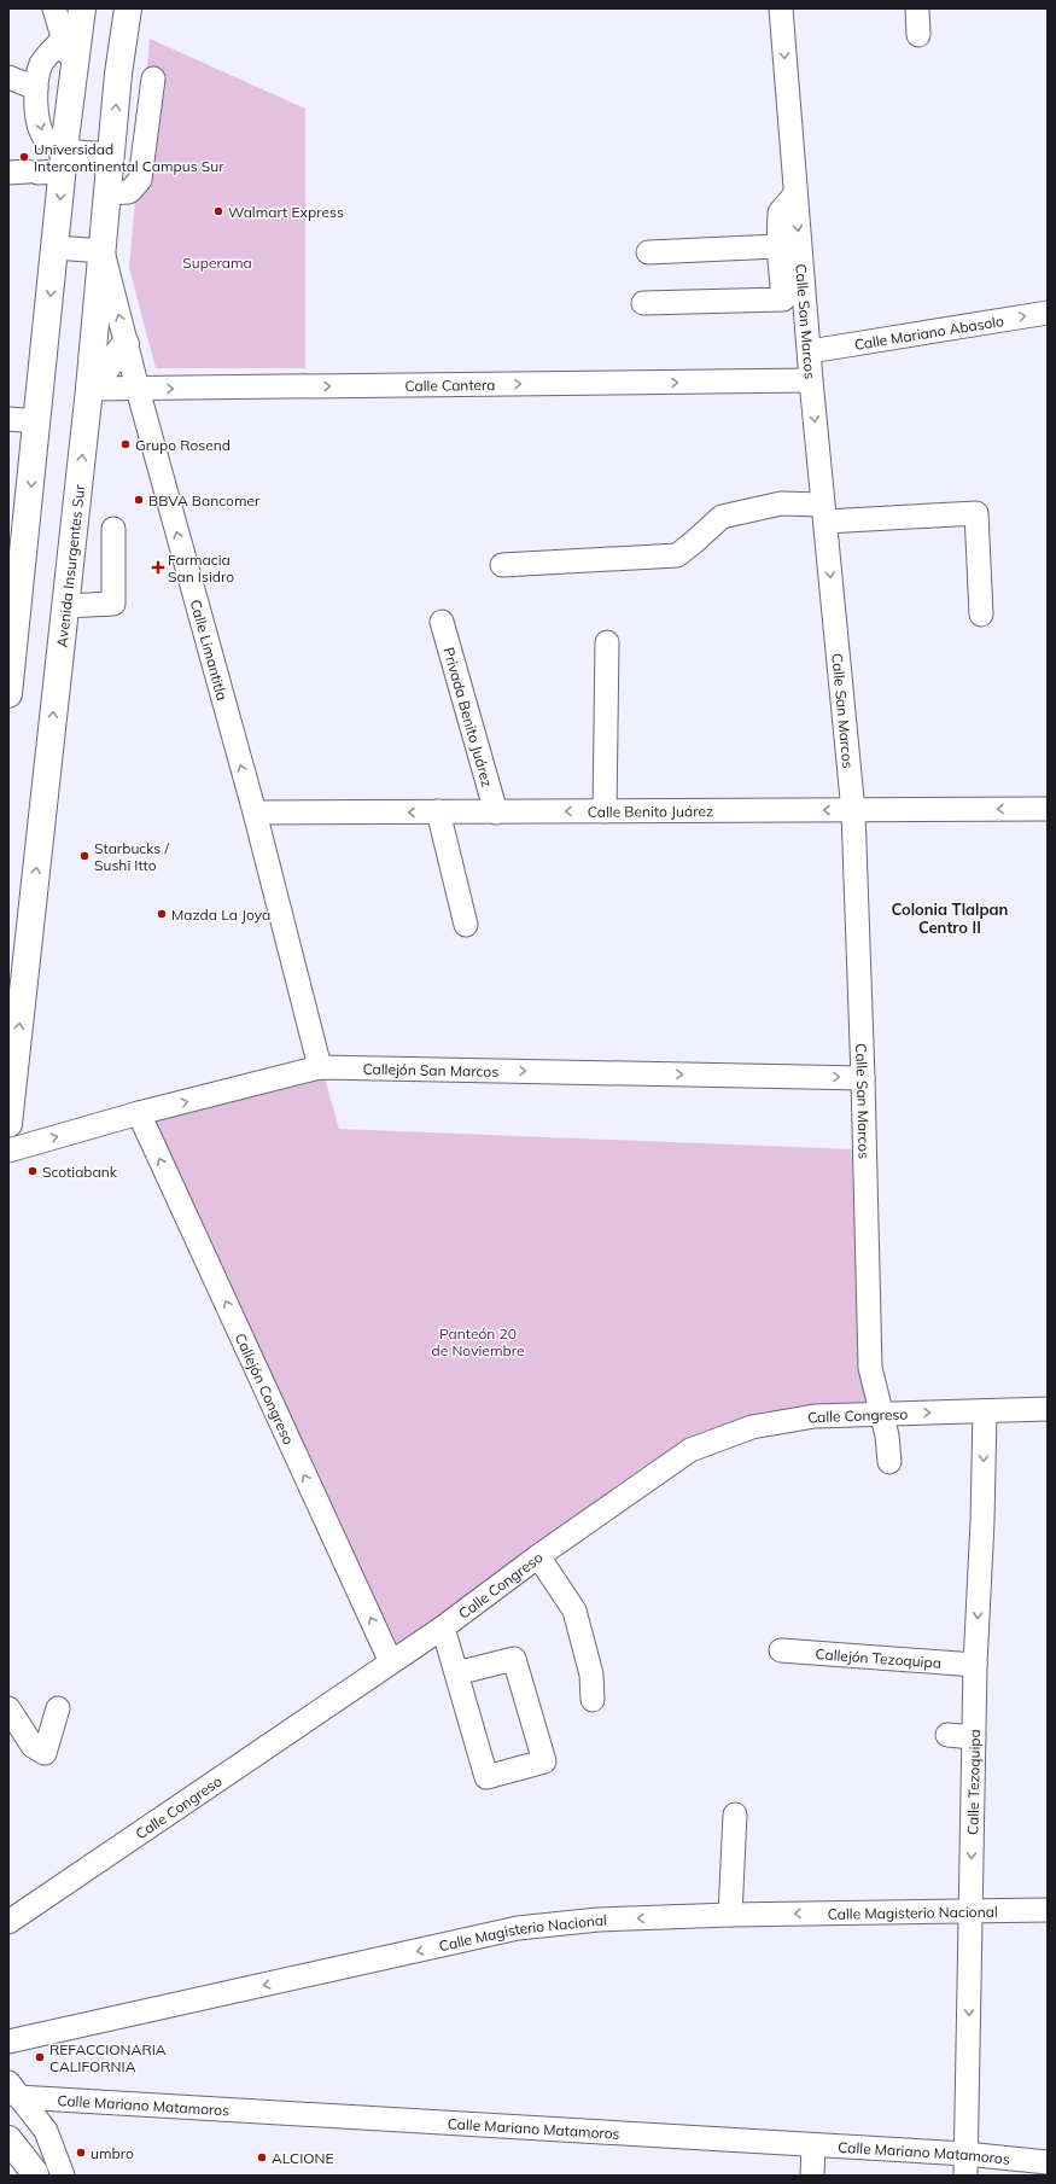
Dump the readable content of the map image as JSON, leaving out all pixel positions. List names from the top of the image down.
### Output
{
  "streets": {
    "main road": ["Avenida Insurgentes Sur"],
    "street": [
      "Calle San Marcos",
      "Calle Mariano Abasolo",
      "Calle Cantera",
      "Calle Limantitla",
      "Privada Benito Juárez",
      "Calle Benito Juárez",
      "Callejón San Marcos",
      "Callejón Congreso",
      "Calle Congreso",
      "Callejón Tezoquipa",
      "Calle Tezoquipa",
      "Calle Magisterio Nacional",
      "Calle Mariano Matamoros"
    ]
  },
  "crossings": [
    ["Calle San Marcos", "Calle Mariano Abasolo"],
    ["Calle San Marcos", "Calle Cantera"],
    ["Calle San Marcos", "Calle Benito Juárez"],
    ["Calle San Marcos", "Callejón San Marcos"],
    ["Calle San Marcos", "Calle Congreso"],
    ["Calle Cantera", "Avenida Insurgentes Sur"],
    ["Calle Cantera", "Calle Limantitla"],
    ["Avenida Insurgentes Sur", "Calle Limantitla"],
    ["Calle Limantitla", "Calle Benito Juárez"],
    ["Calle Limantitla", "Callejón San Marcos"],
    ["Privada Benito Juárez", "Calle Benito Juárez"],
    ["Callejón San Marcos", "Callejón Congreso"],
    ["Callejón Congreso", "Calle Congreso"],
    ["Calle Congreso", "Calle Tezoquipa"],
    ["Callejón Tezoquipa", "Calle Tezoquipa"],
    ["Calle Tezoquipa", "Calle Magisterio Nacional"],
    ["Calle Tezoquipa", "Calle Mariano Matamoros"]
  ],
  "one_way": [
    "Calle San Marcos",
    "Calle Mariano Abasolo",
    "Calle Limantitla",
    "Calle Benito Juárez",
    "Callejón San Marcos",
    "Callejón Congreso",
    "Calle Tezoquipa",
    "Calle Magisterio Nacional"
  ],
  "districts": ["Colonia Tlalpan Centro II"],
  "parks": ["Superama", "Panteón 20 de Noviembre"],
  "places": {
    "other": [
      "Universidad Intercontinental Campus Sur",
      "Walmart Express",
      "Grupo Rosend",
      "BBVA Bancomer",
      "Starbucks / Sushi Itto",
      "Mazda La Joya",
      "Scotiabank",
      "REFACCIONARIA CALIFORNIA",
      "umbro",
      "ALCIONE"
    ],
    "health": ["Farmacia San Isidro"]
  }
}
